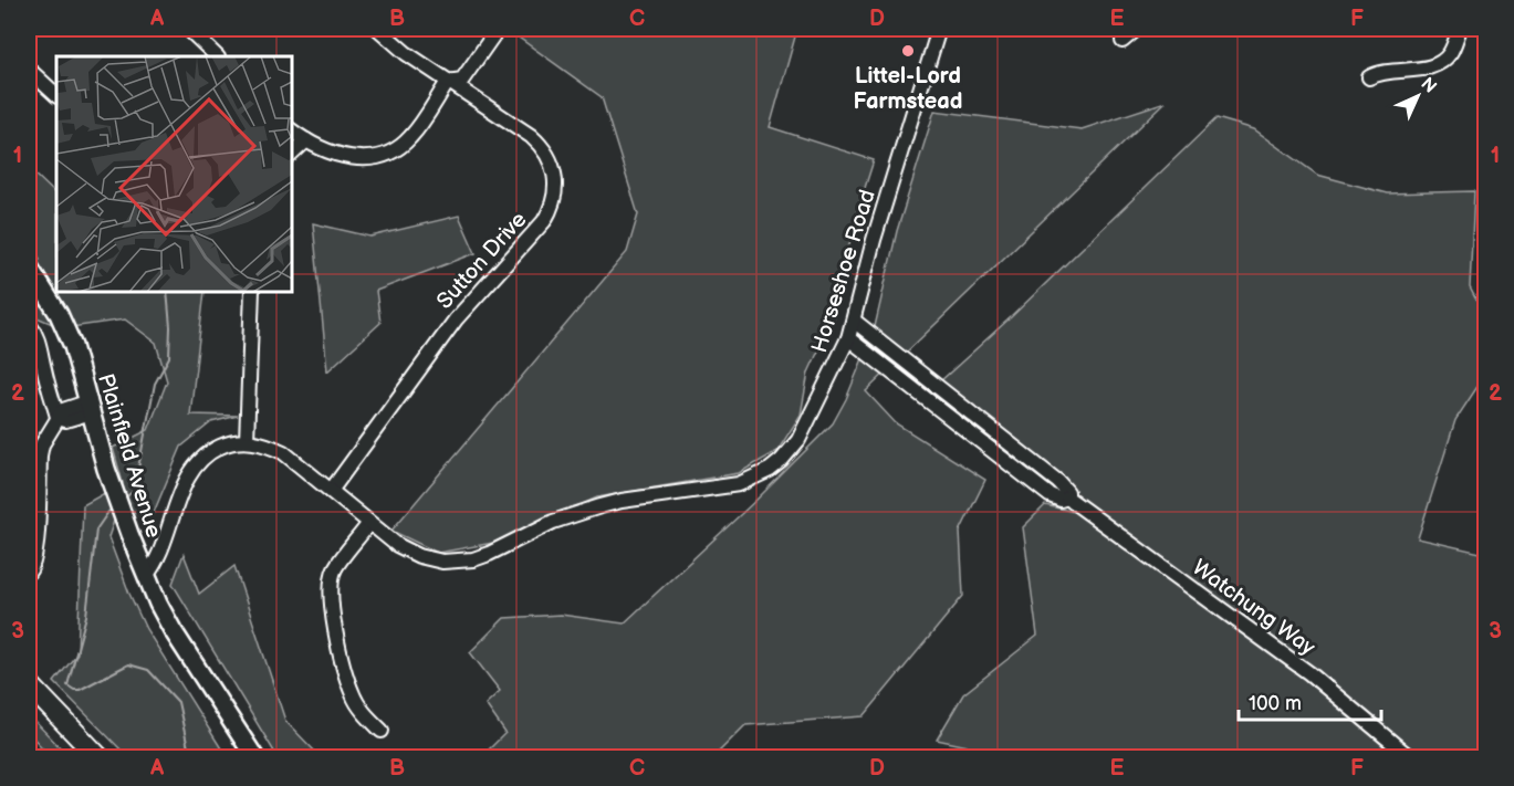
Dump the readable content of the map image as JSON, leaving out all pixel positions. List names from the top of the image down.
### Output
{
  "streets": {
    "main road": ["Plainfield Avenue"],
    "street": ["Sutton Drive", "Horseshoe Road", "Watchung Way"]
  },
  "crossings": [
    ["Sutton Drive", "Horseshoe Road"],
    ["Horseshoe Road", "Plainfield Avenue"],
    ["Horseshoe Road", "Watchung Way"]
  ],
  "places": ["Littel-Lord Farmstead"],
  "scale_bar": "100 m",
  "north": "top right",
  "grid": {
    "columns": [
      "A",
      "B",
      "C",
      "D",
      "E",
      "F"
    ],
    "rows": ["1", "2", "3"]
  }
}
